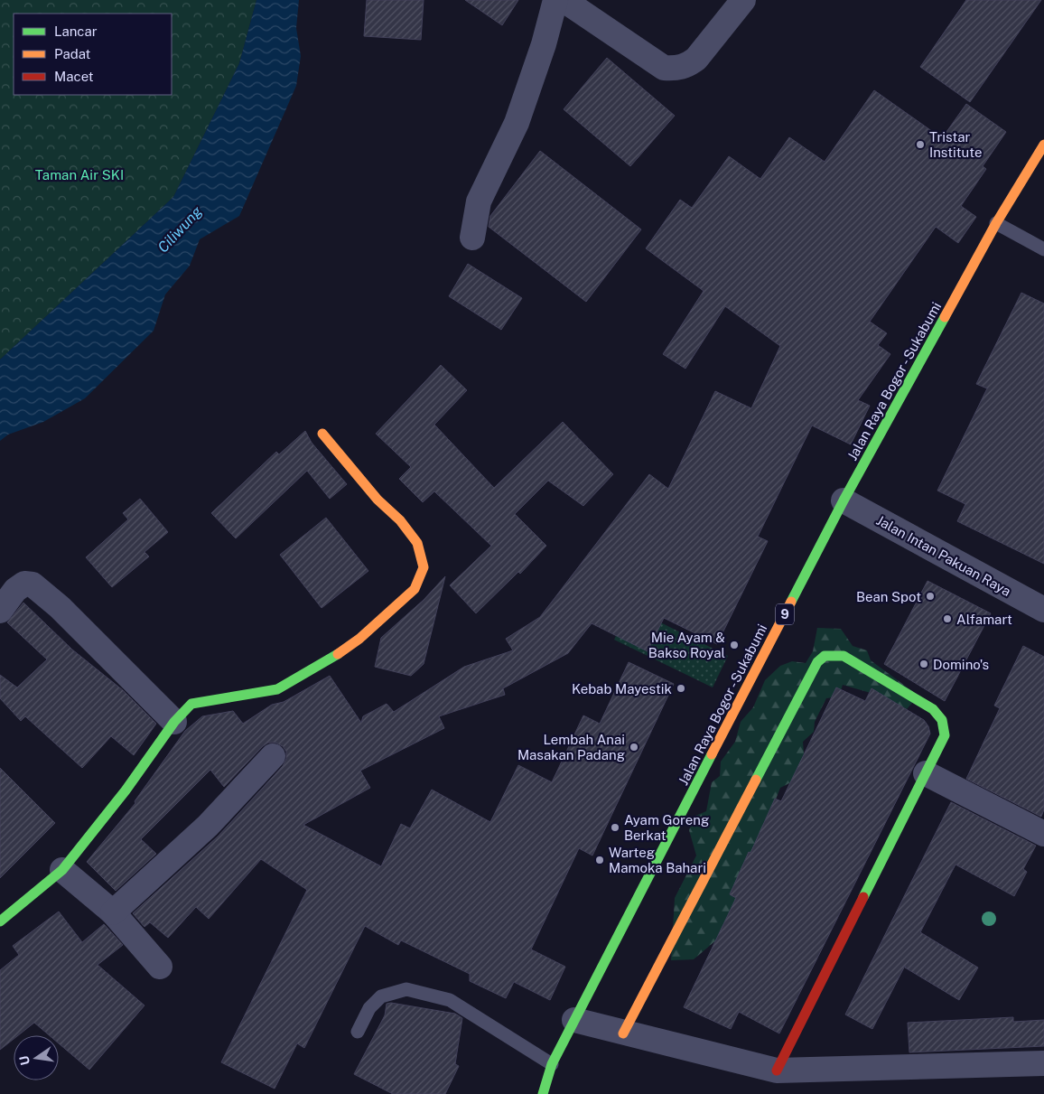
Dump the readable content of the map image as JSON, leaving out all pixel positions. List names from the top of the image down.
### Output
{
  "streets": {
    "main road": ["Jalan Raya Bogor - Sukabumi", "9"],
    "street": ["Jalan Intan Pakuan Raya"]
  },
  "crossings": [
    ["Jalan Raya Bogor - Sukabumi", "Jalan Intan Pakuan Raya"]
  ],
  "water": ["Ciliwung"],
  "parks": ["Taman Air SKI"],
  "places": [
    "Tristar Institute",
    "Bean Spot",
    "Alfamart",
    "Mie Ayam & Bakso Royal",
    "Domino's",
    "Kebab Mayestik",
    "Lembah Anai Masakan Padang",
    "Ayam Goreng Berkat",
    "Warteg Mamoka Bahari"
  ],
  "legend": ["Lancar", "Padat", "Macet"],
  "north": "left"
}
